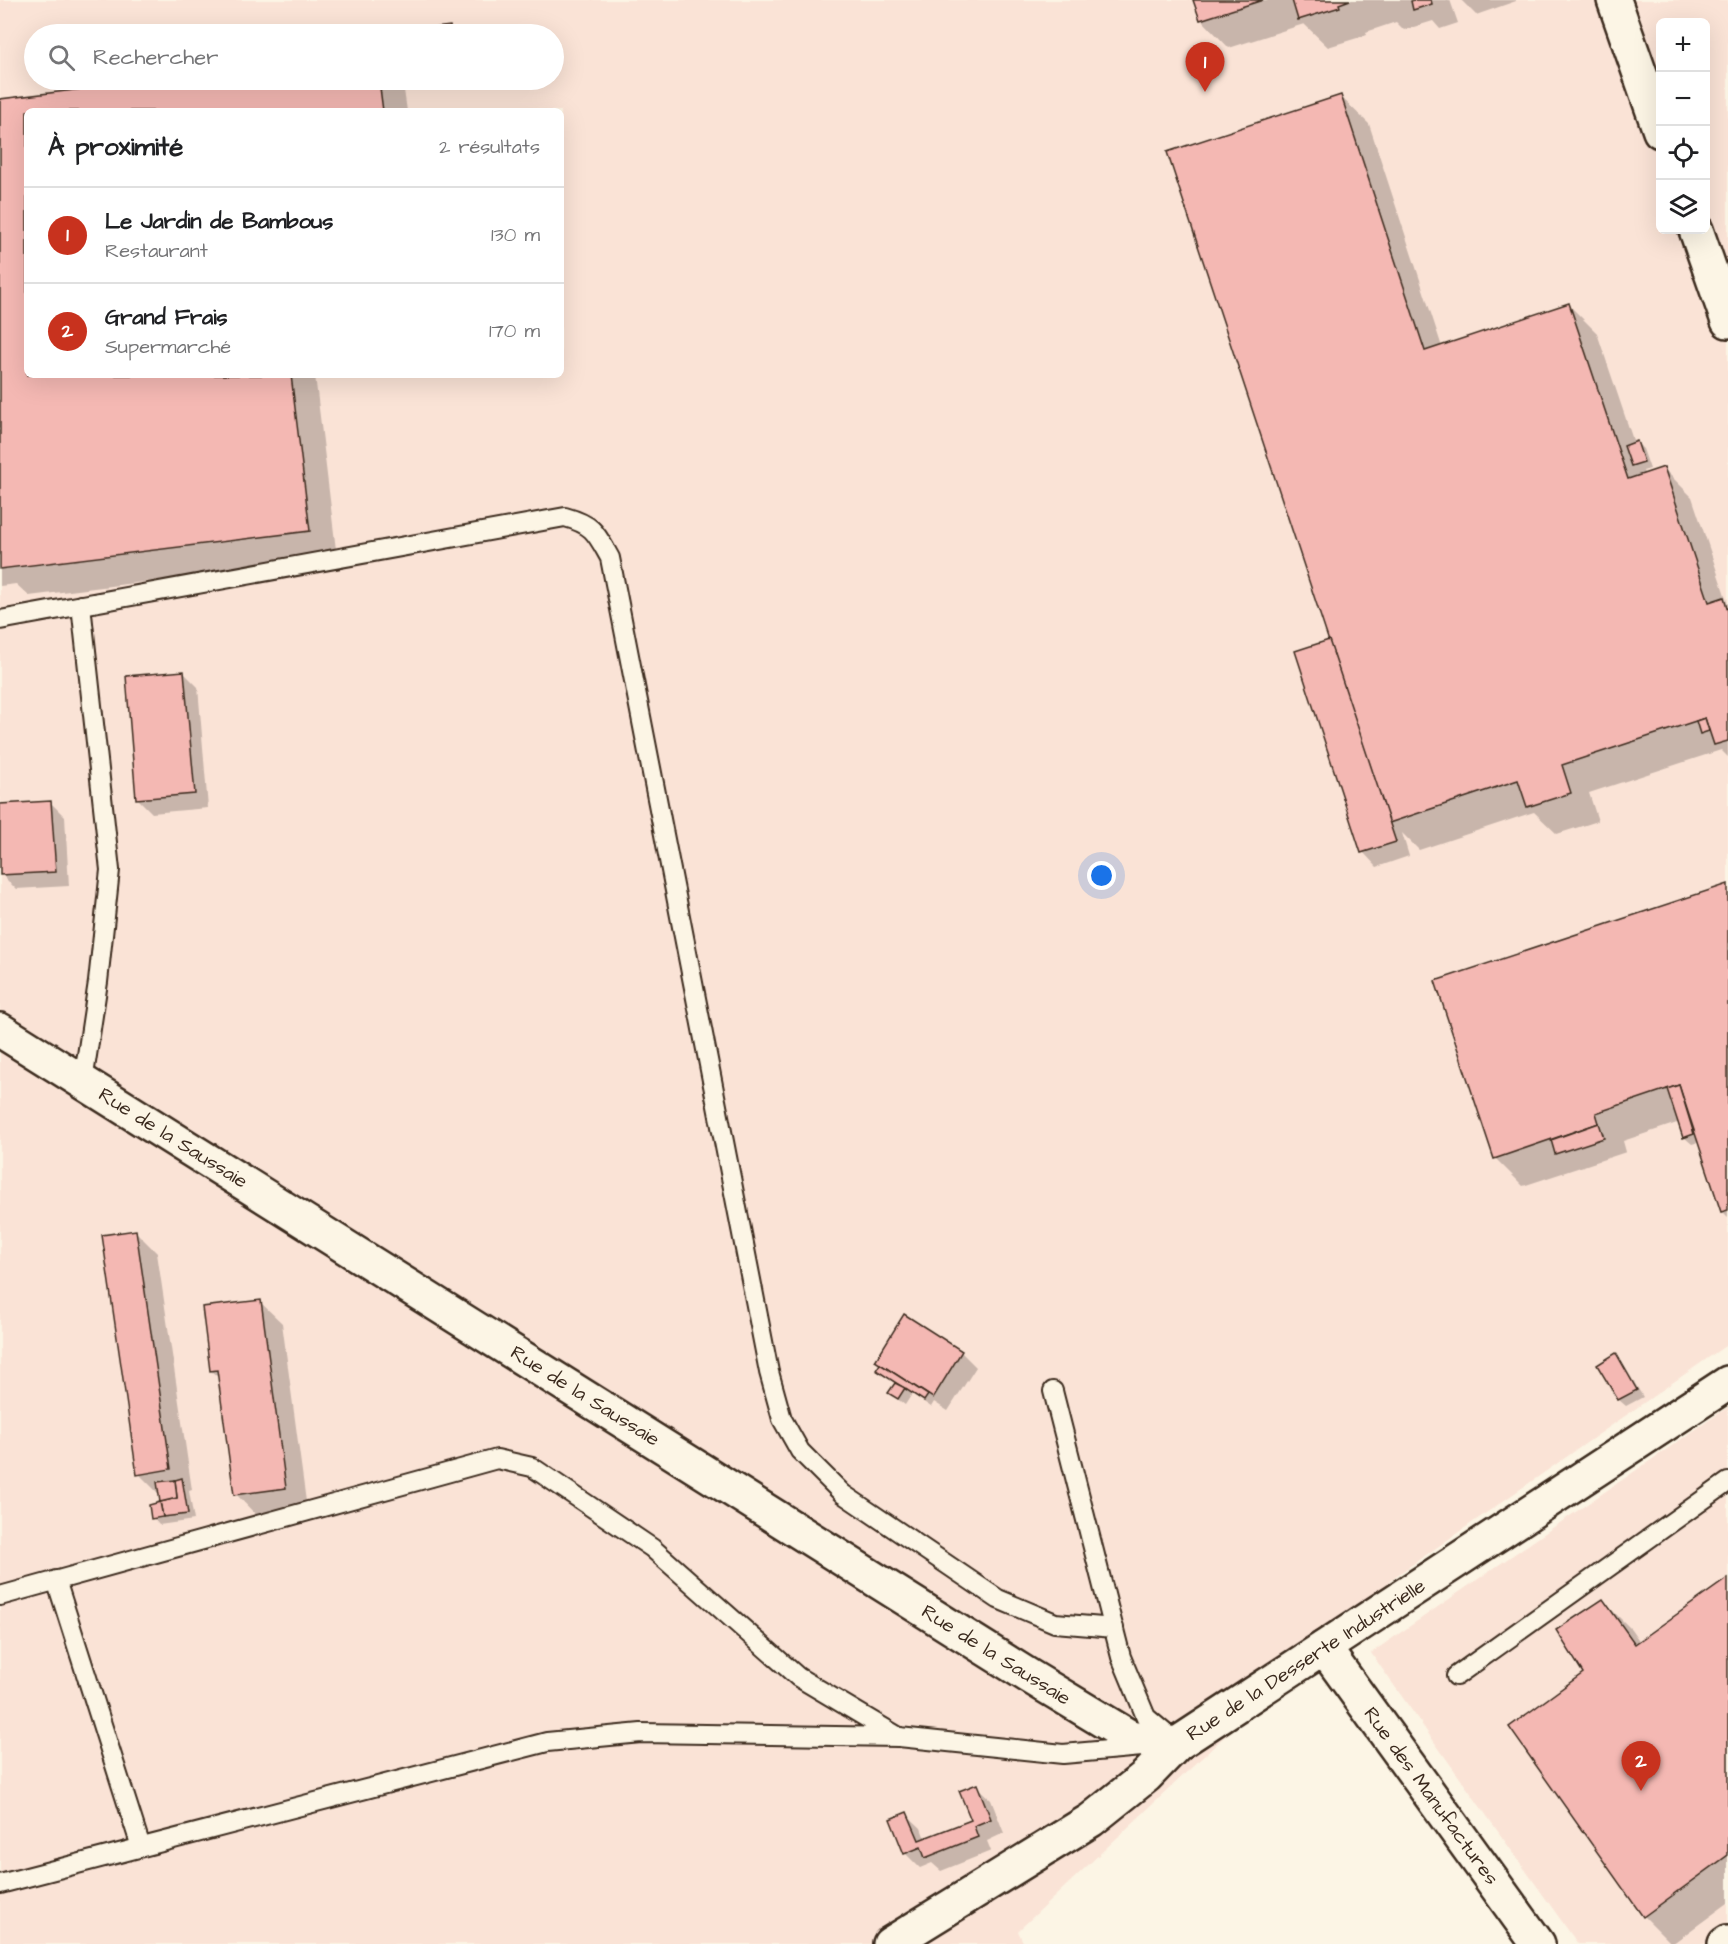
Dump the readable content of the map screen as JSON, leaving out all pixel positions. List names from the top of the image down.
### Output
{
  "streets": {
    "street": ["Rue de la Saussaie", "Rue de la Desserte Industrielle", "Rue des Manufactures"]
  },
  "crossings": [
    ["Rue de la Saussaie", "Rue de la Desserte Industrielle"],
    ["Rue de la Desserte Industrielle", "Rue des Manufactures"]
  ],
  "page": {
    "map_buttons": ["+", "−"],
    "search": "Rechercher",
    "pins": ["1", "2"],
    "heading": ["À proximité", "2 résultats"],
    "list": [
      {
        "mark": "1",
        "name": "Le Jardin de Bambous",
        "note": "Restaurant",
        "value": "130 m"
      },
      {
        "mark": "2",
        "name": "Grand Frais",
        "note": "Supermarché",
        "value": "170 m"
      }
    ]
  }
}
